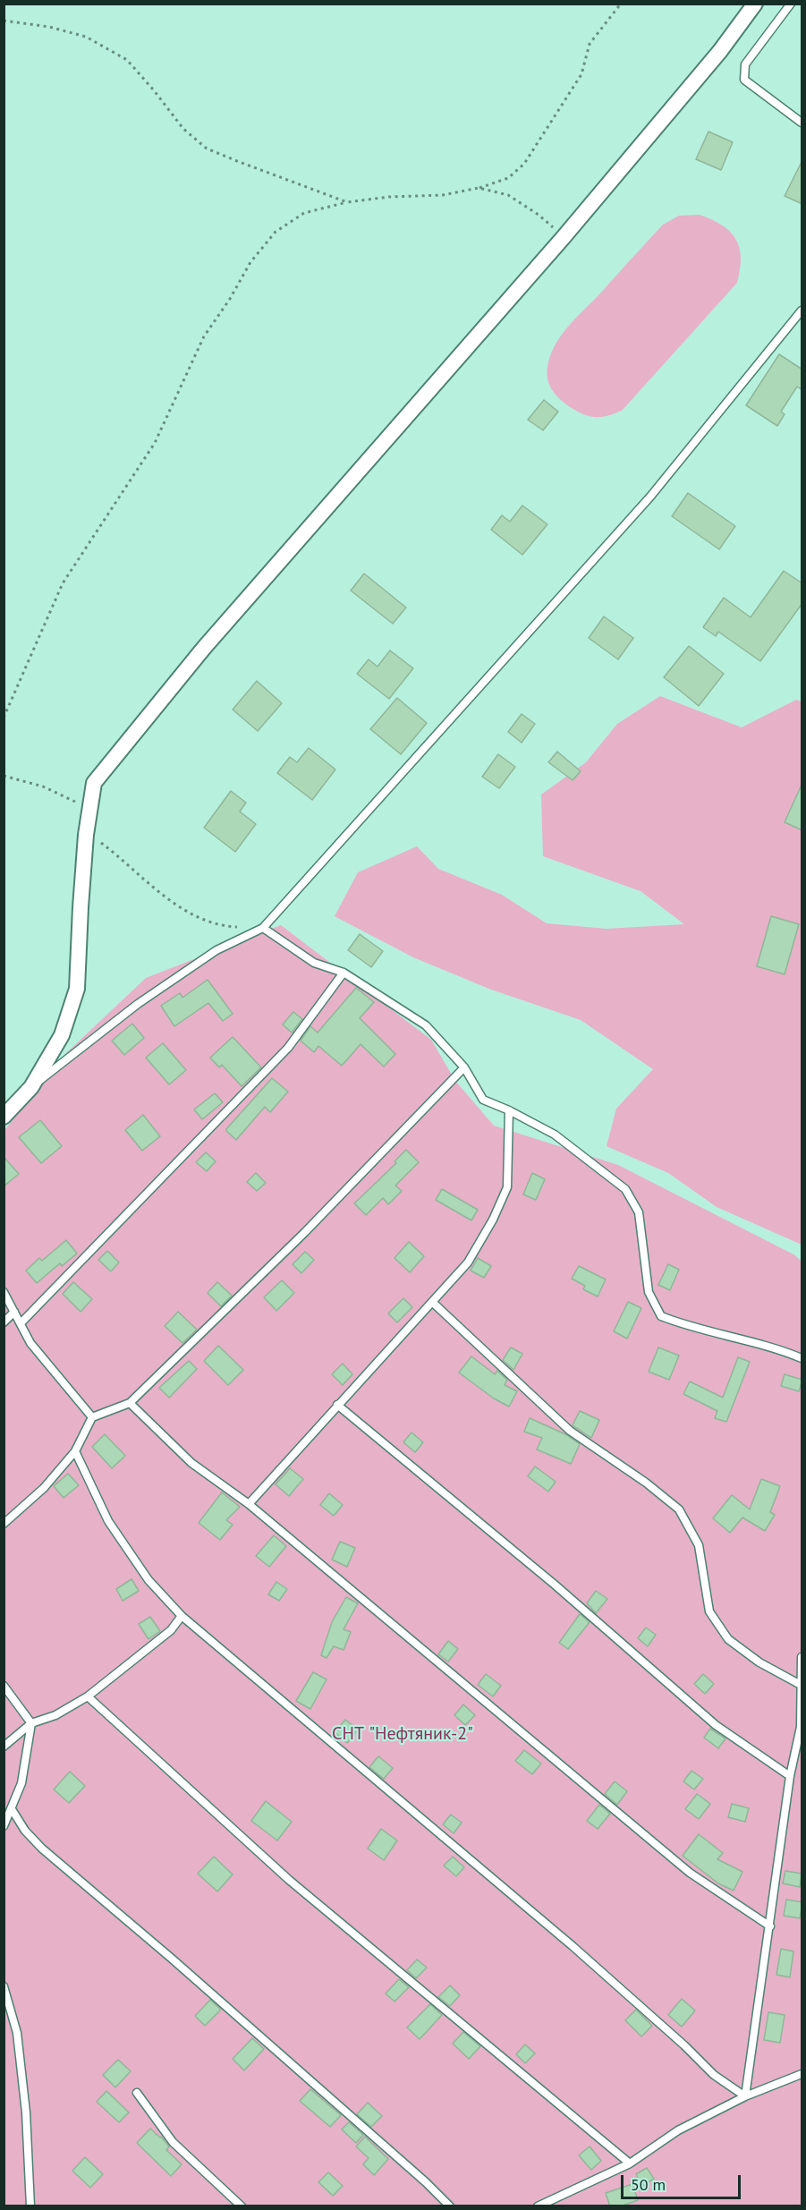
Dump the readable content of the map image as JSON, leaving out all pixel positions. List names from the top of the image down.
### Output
{
  "parks": ["СНТ \"Нефтяник-2\""],
  "scale_bar": "50 m"
}
